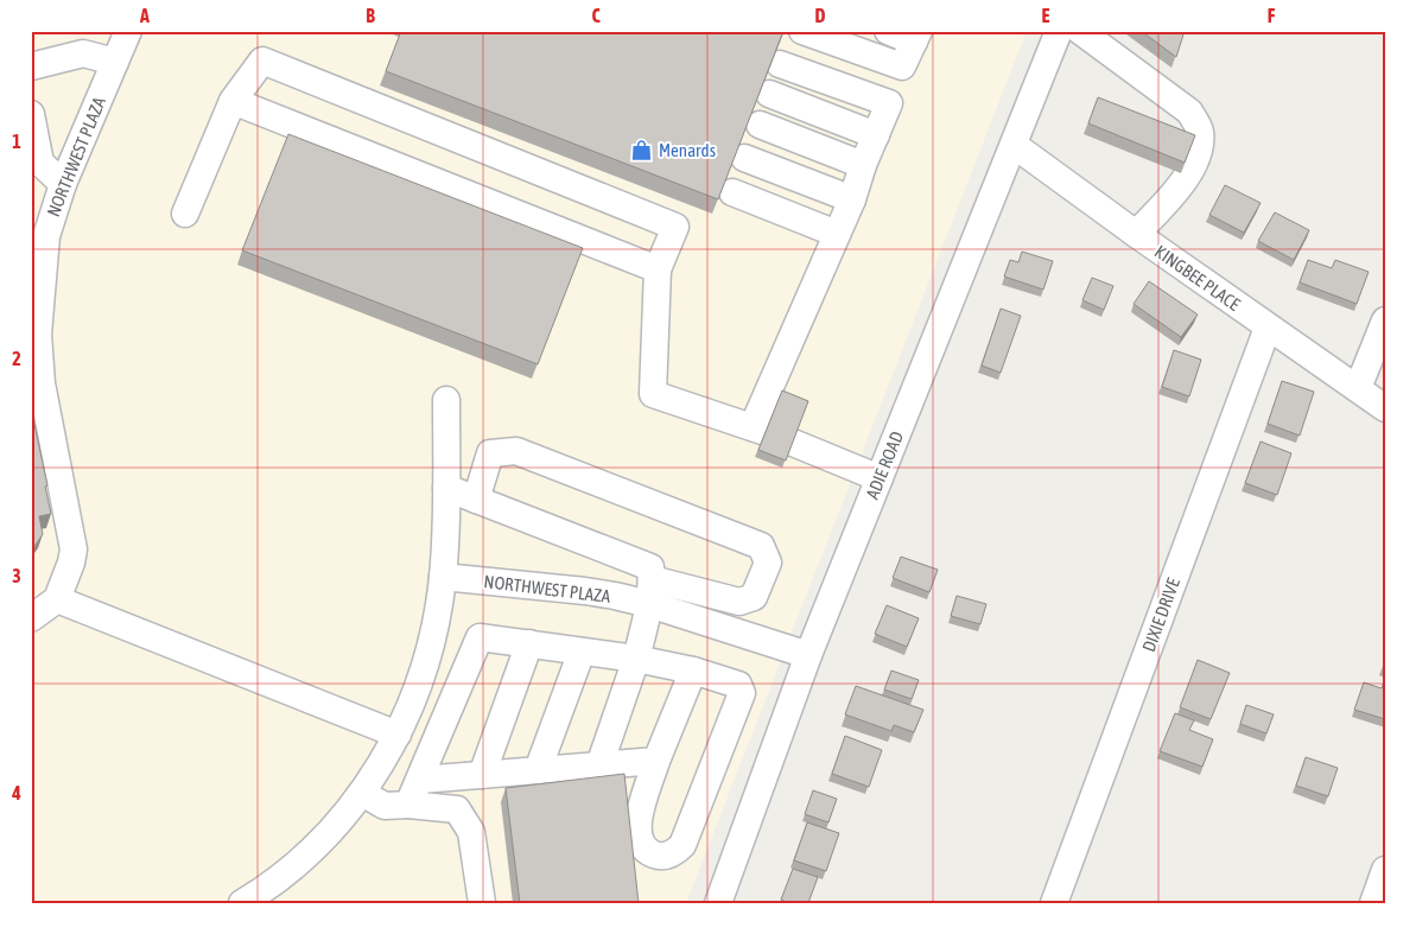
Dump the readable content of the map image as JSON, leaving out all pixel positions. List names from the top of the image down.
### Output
{
  "streets": {
    "street": [
      "NORTHWEST PLAZA",
      "KINGBEE PLACE",
      "ADIE ROAD",
      "DIXIE DRIVE"
    ]
  },
  "crossings": [
    ["NORTHWEST PLAZA", "ADIE ROAD"],
    ["KINGBEE PLACE", "ADIE ROAD"],
    ["KINGBEE PLACE", "DIXIE DRIVE"]
  ],
  "places": {
    "shop": ["Menards"]
  },
  "grid": {
    "columns": [
      "A",
      "B",
      "C",
      "D",
      "E",
      "F"
    ],
    "rows": [
      "1",
      "2",
      "3",
      "4"
    ]
  }
}
